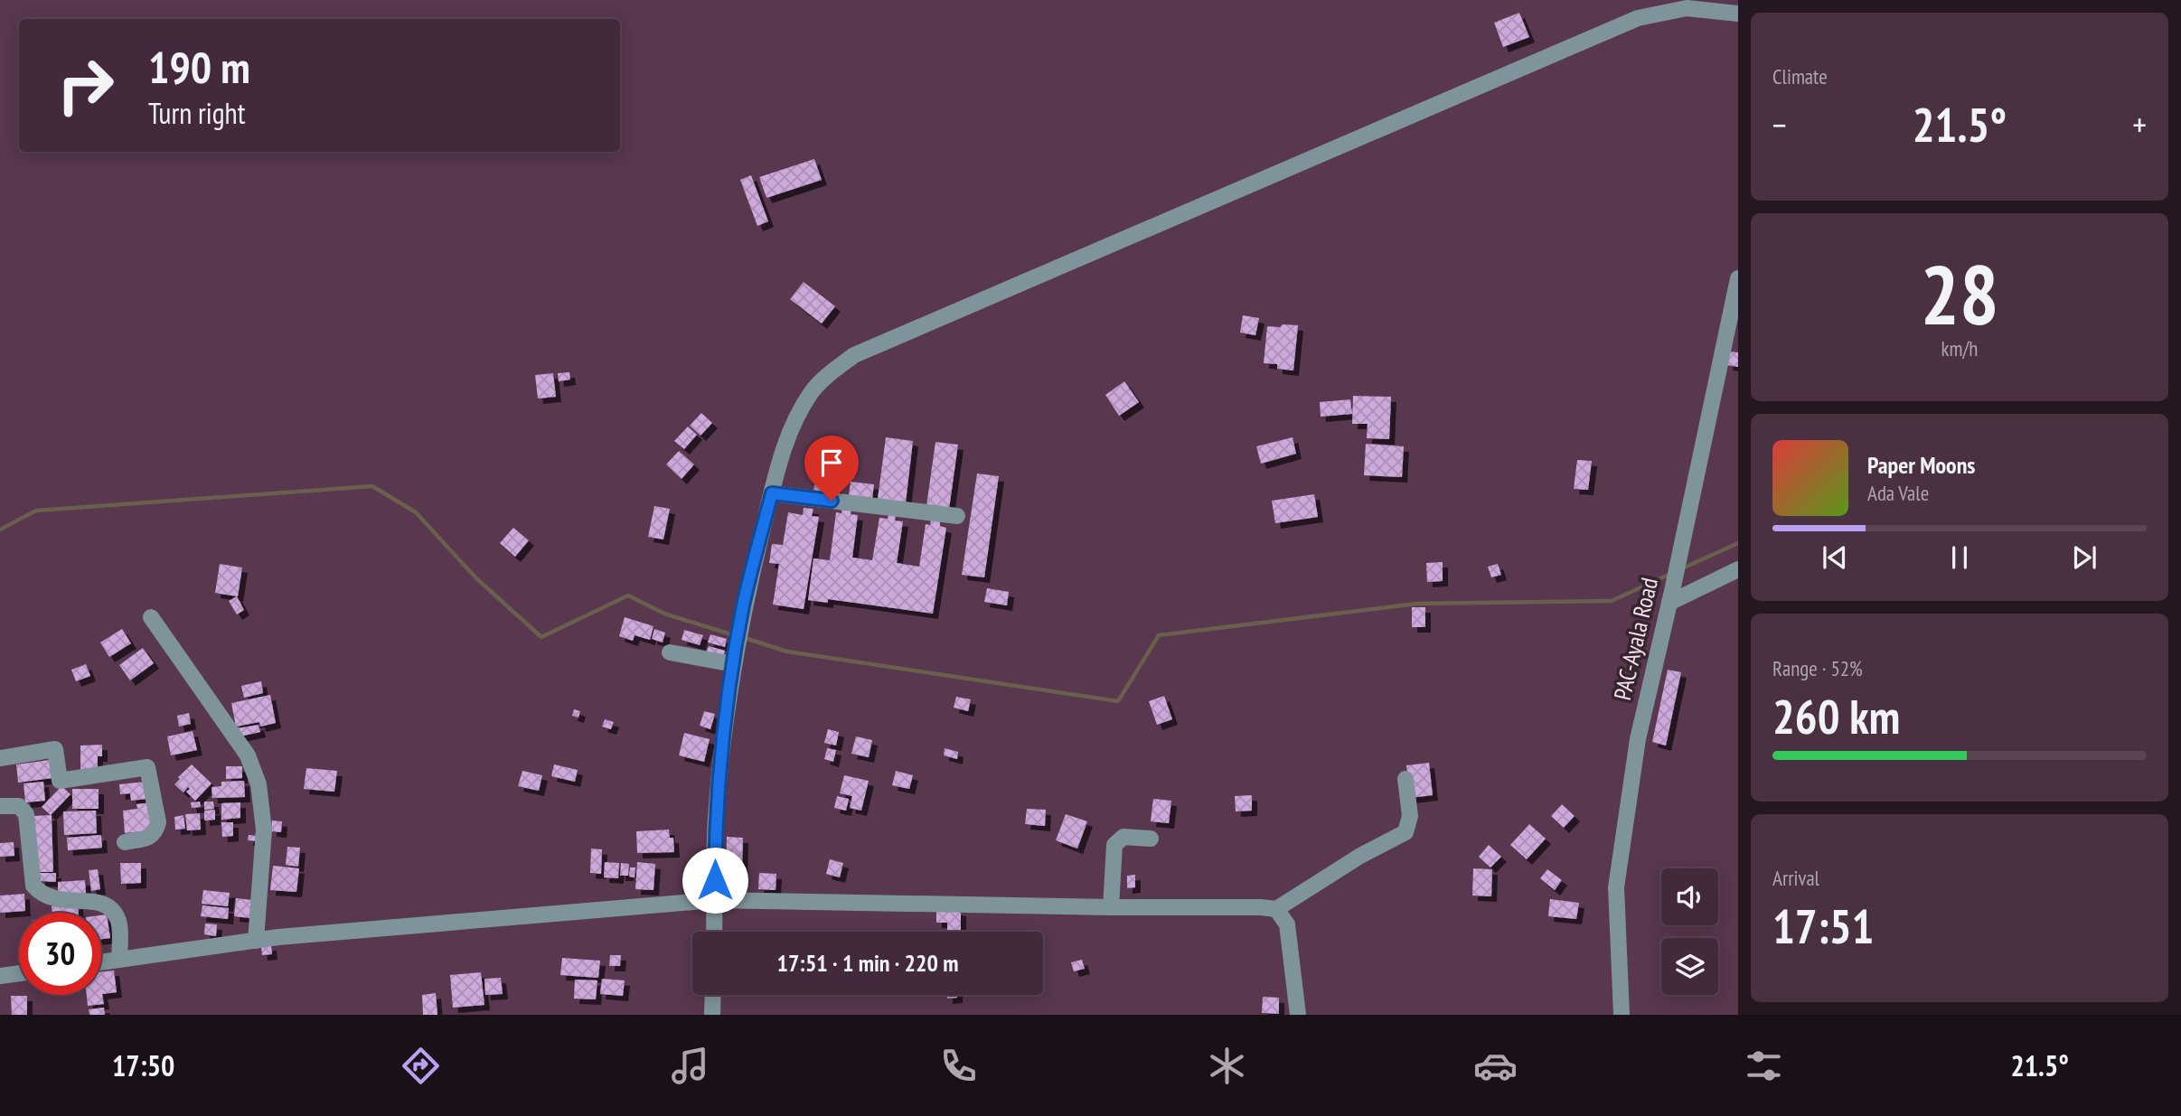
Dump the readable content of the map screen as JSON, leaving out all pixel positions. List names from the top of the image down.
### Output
{
  "streets": {
    "street": ["PAC-Ayala Road"]
  },
  "page": {
    "tile": [
      "Climate",
      ["28", "km/h"],
      ["Range · 52%", "260 km"],
      ["Arrival", "17:51"]
    ],
    "turn": ["190 m", "Turn right"],
    "heat": ["−", "21.5°", "+"],
    "song": ["Paper Moons", "Ada Vale"],
    "limit": "30",
    "trip": "17:51 · 1 min · 220 m",
    "tabs": ["17:50", "21.5°"]
  }
}
